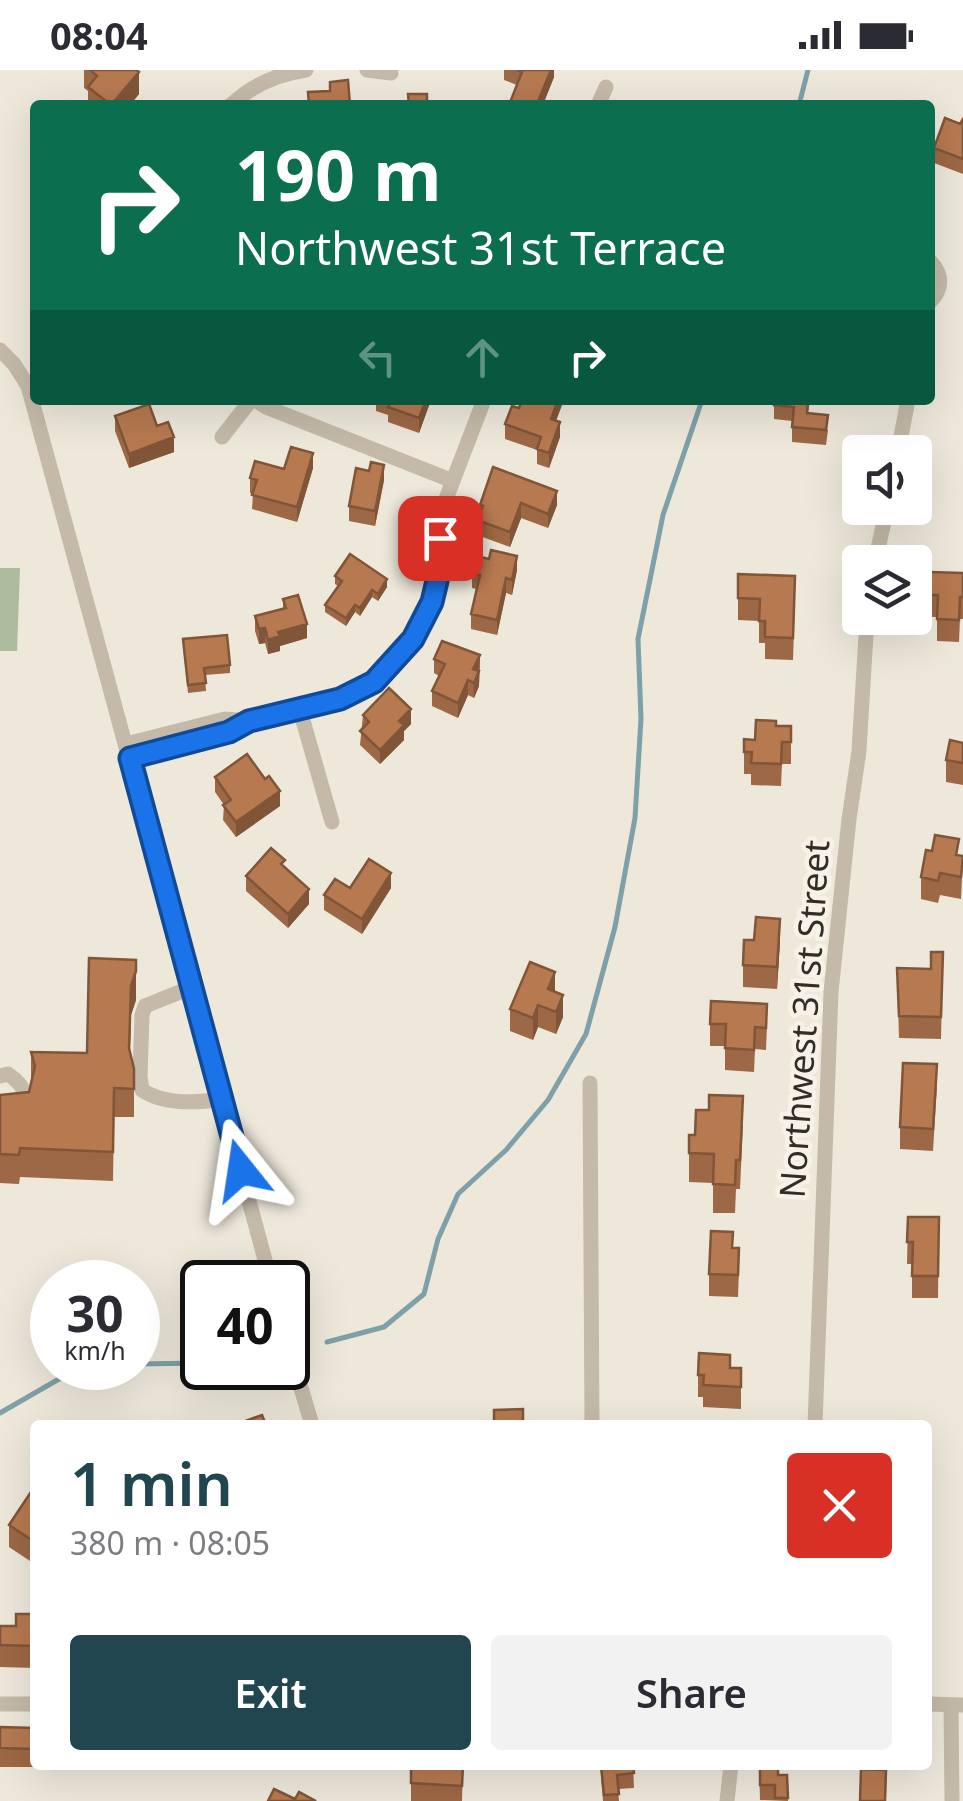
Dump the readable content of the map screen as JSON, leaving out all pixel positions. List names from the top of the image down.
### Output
{
  "streets": {
    "street": ["Northwest 31st Street"]
  },
  "page": {
    "status": "08:04",
    "turn": ["190 m", "Northwest 31st Terrace"],
    "speed": "30 km/h",
    "limit": "40",
    "heading": ["1 min", "380 m · 08:05"],
    "buttons": ["Exit", "Share"]
  }
}
